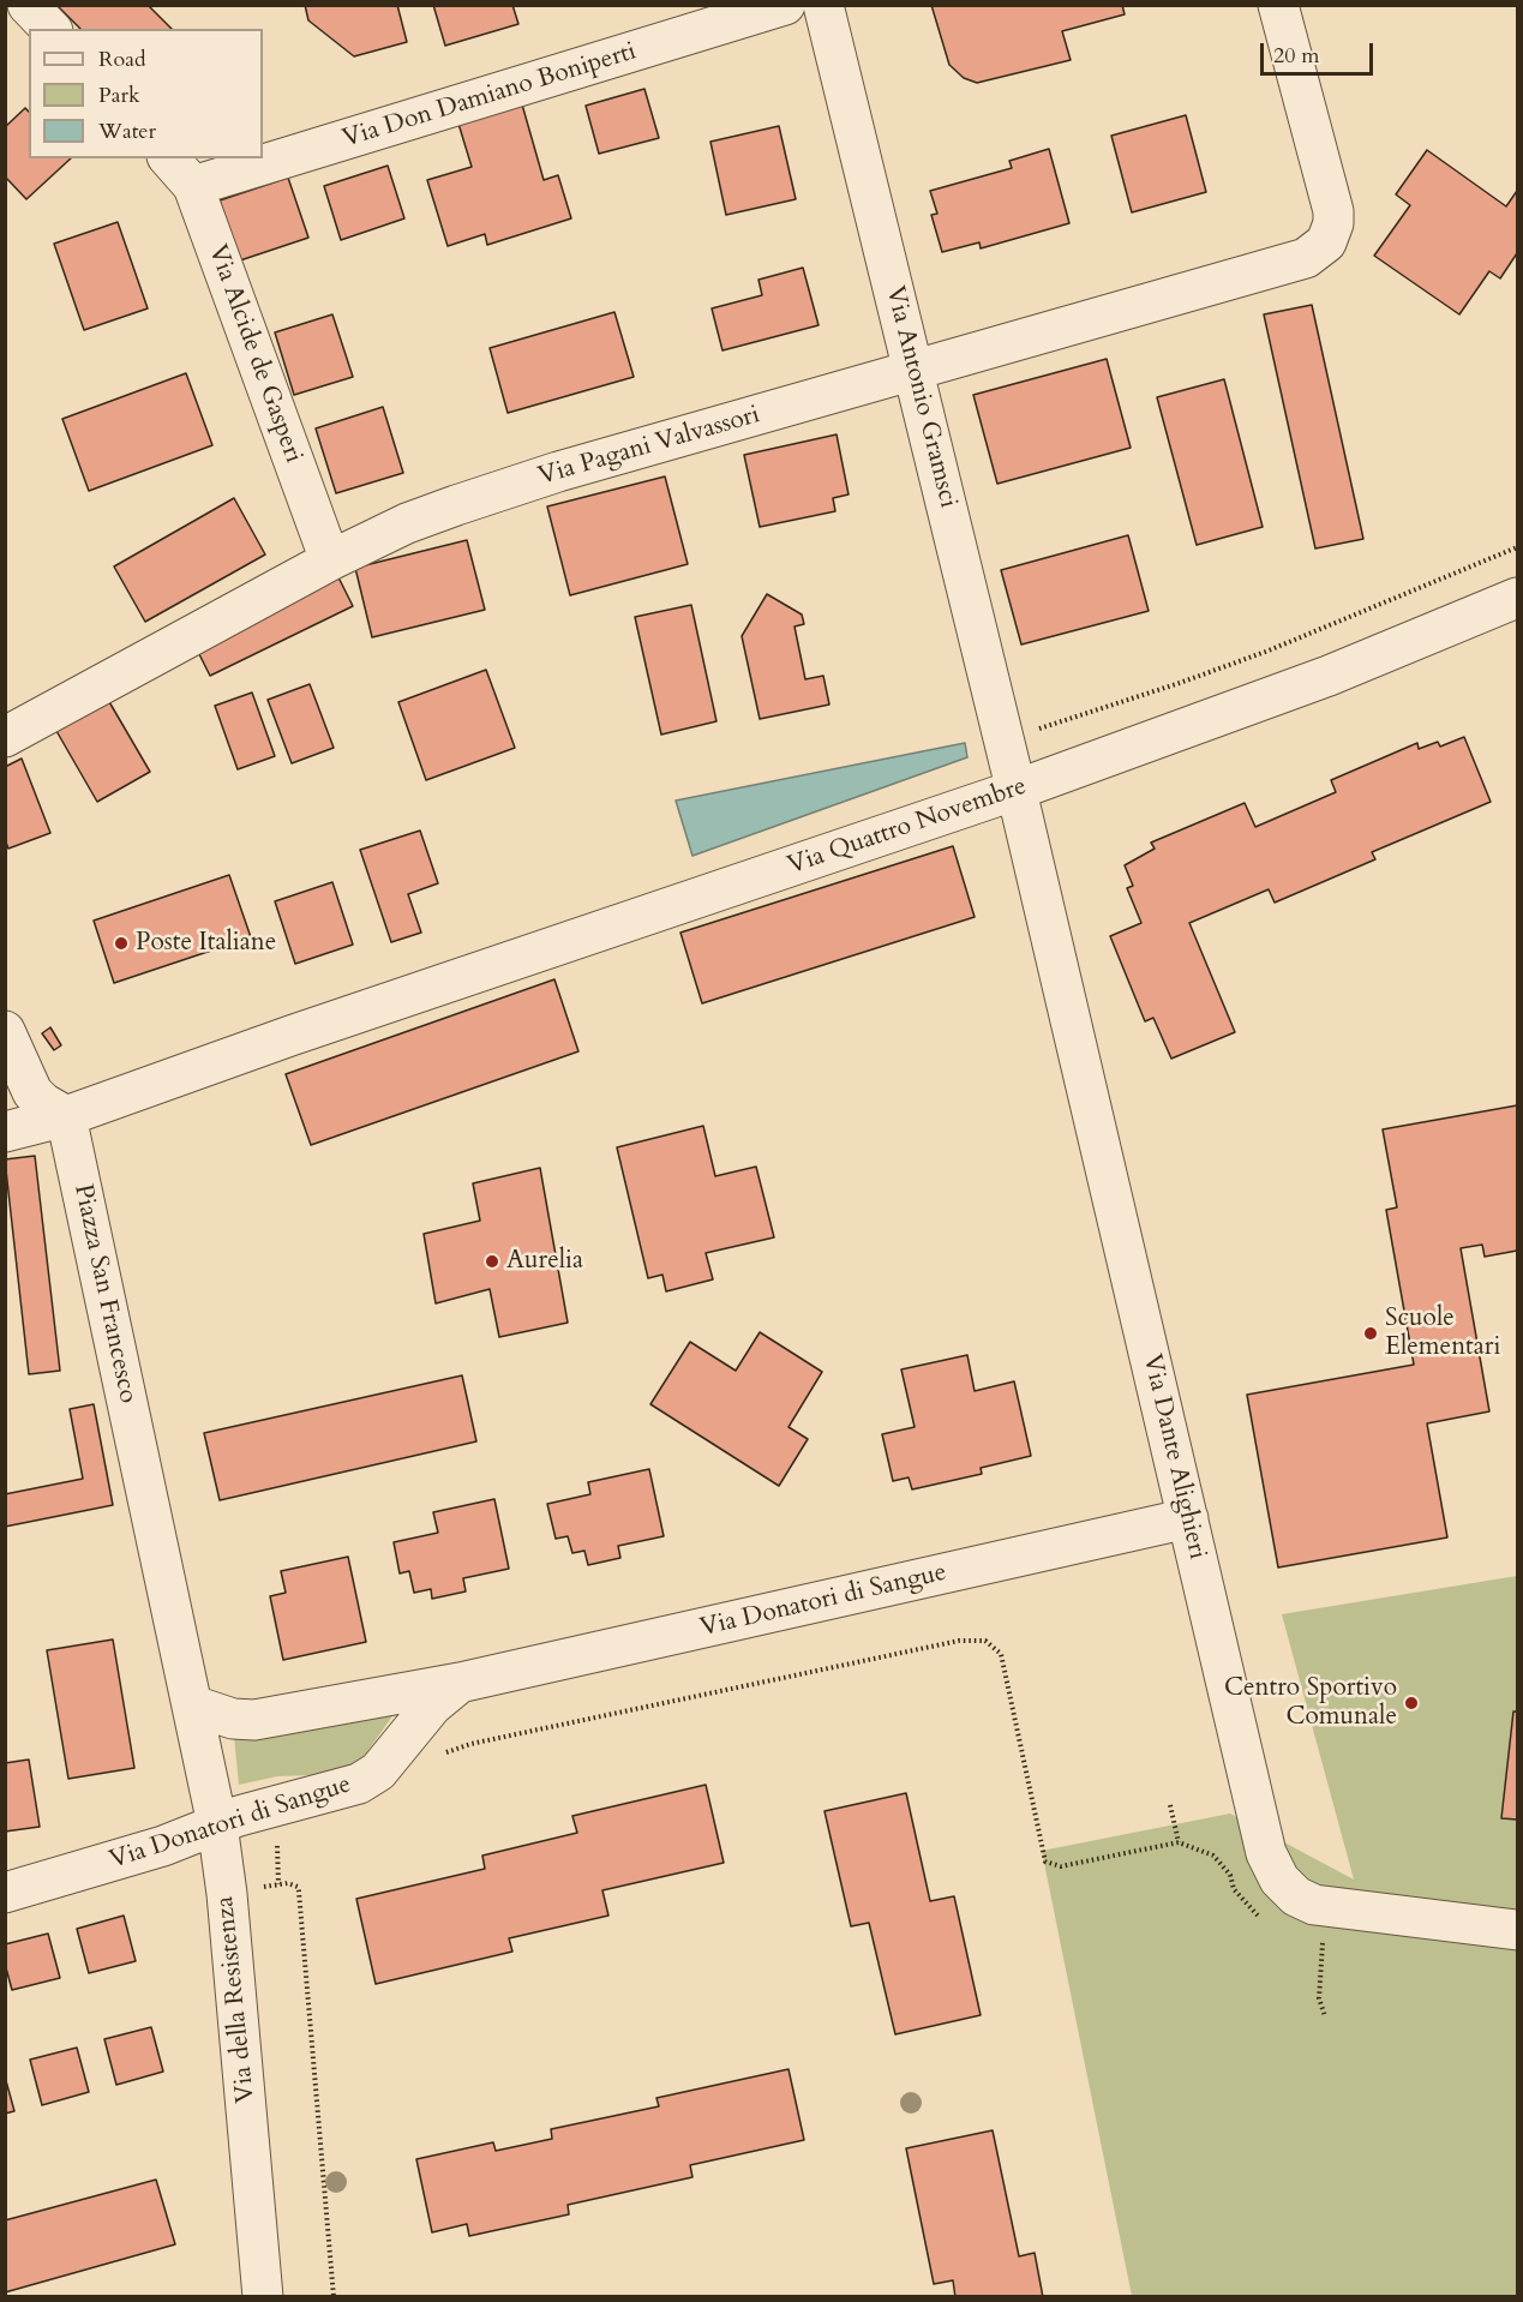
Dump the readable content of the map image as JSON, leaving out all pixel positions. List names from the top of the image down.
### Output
{
  "streets": {
    "street": [
      "Via Don Damiano Boniperti",
      "Via Alcide de Gasperi",
      "Via Antonio Gramsci",
      "Via Pagani Valvassori",
      "Via Quattro Novembre",
      "Piazza San Francesco",
      "Via Dante Alighieri",
      "Via Donatori di Sangue",
      "Via della Resistenza"
    ]
  },
  "crossings": [
    ["Via Don Damiano Boniperti", "Via Alcide de Gasperi"],
    ["Via Alcide de Gasperi", "Via Pagani Valvassori"],
    ["Via Antonio Gramsci", "Via Pagani Valvassori"],
    ["Via Antonio Gramsci", "Via Quattro Novembre"],
    ["Via Antonio Gramsci", "Via Dante Alighieri"],
    ["Via Quattro Novembre", "Piazza San Francesco"],
    ["Via Quattro Novembre", "Via Dante Alighieri"],
    ["Piazza San Francesco", "Via Donatori di Sangue"],
    ["Piazza San Francesco", "Via della Resistenza"],
    ["Via Dante Alighieri", "Via Donatori di Sangue"],
    ["Via Donatori di Sangue", "Via della Resistenza"]
  ],
  "places": [
    "Poste Italiane",
    "Aurelia",
    "Scuole Elementari",
    "Centro Sportivo Comunale"
  ],
  "legend": ["Road", "Park", "Water"],
  "scale_bar": "20 m"
}
